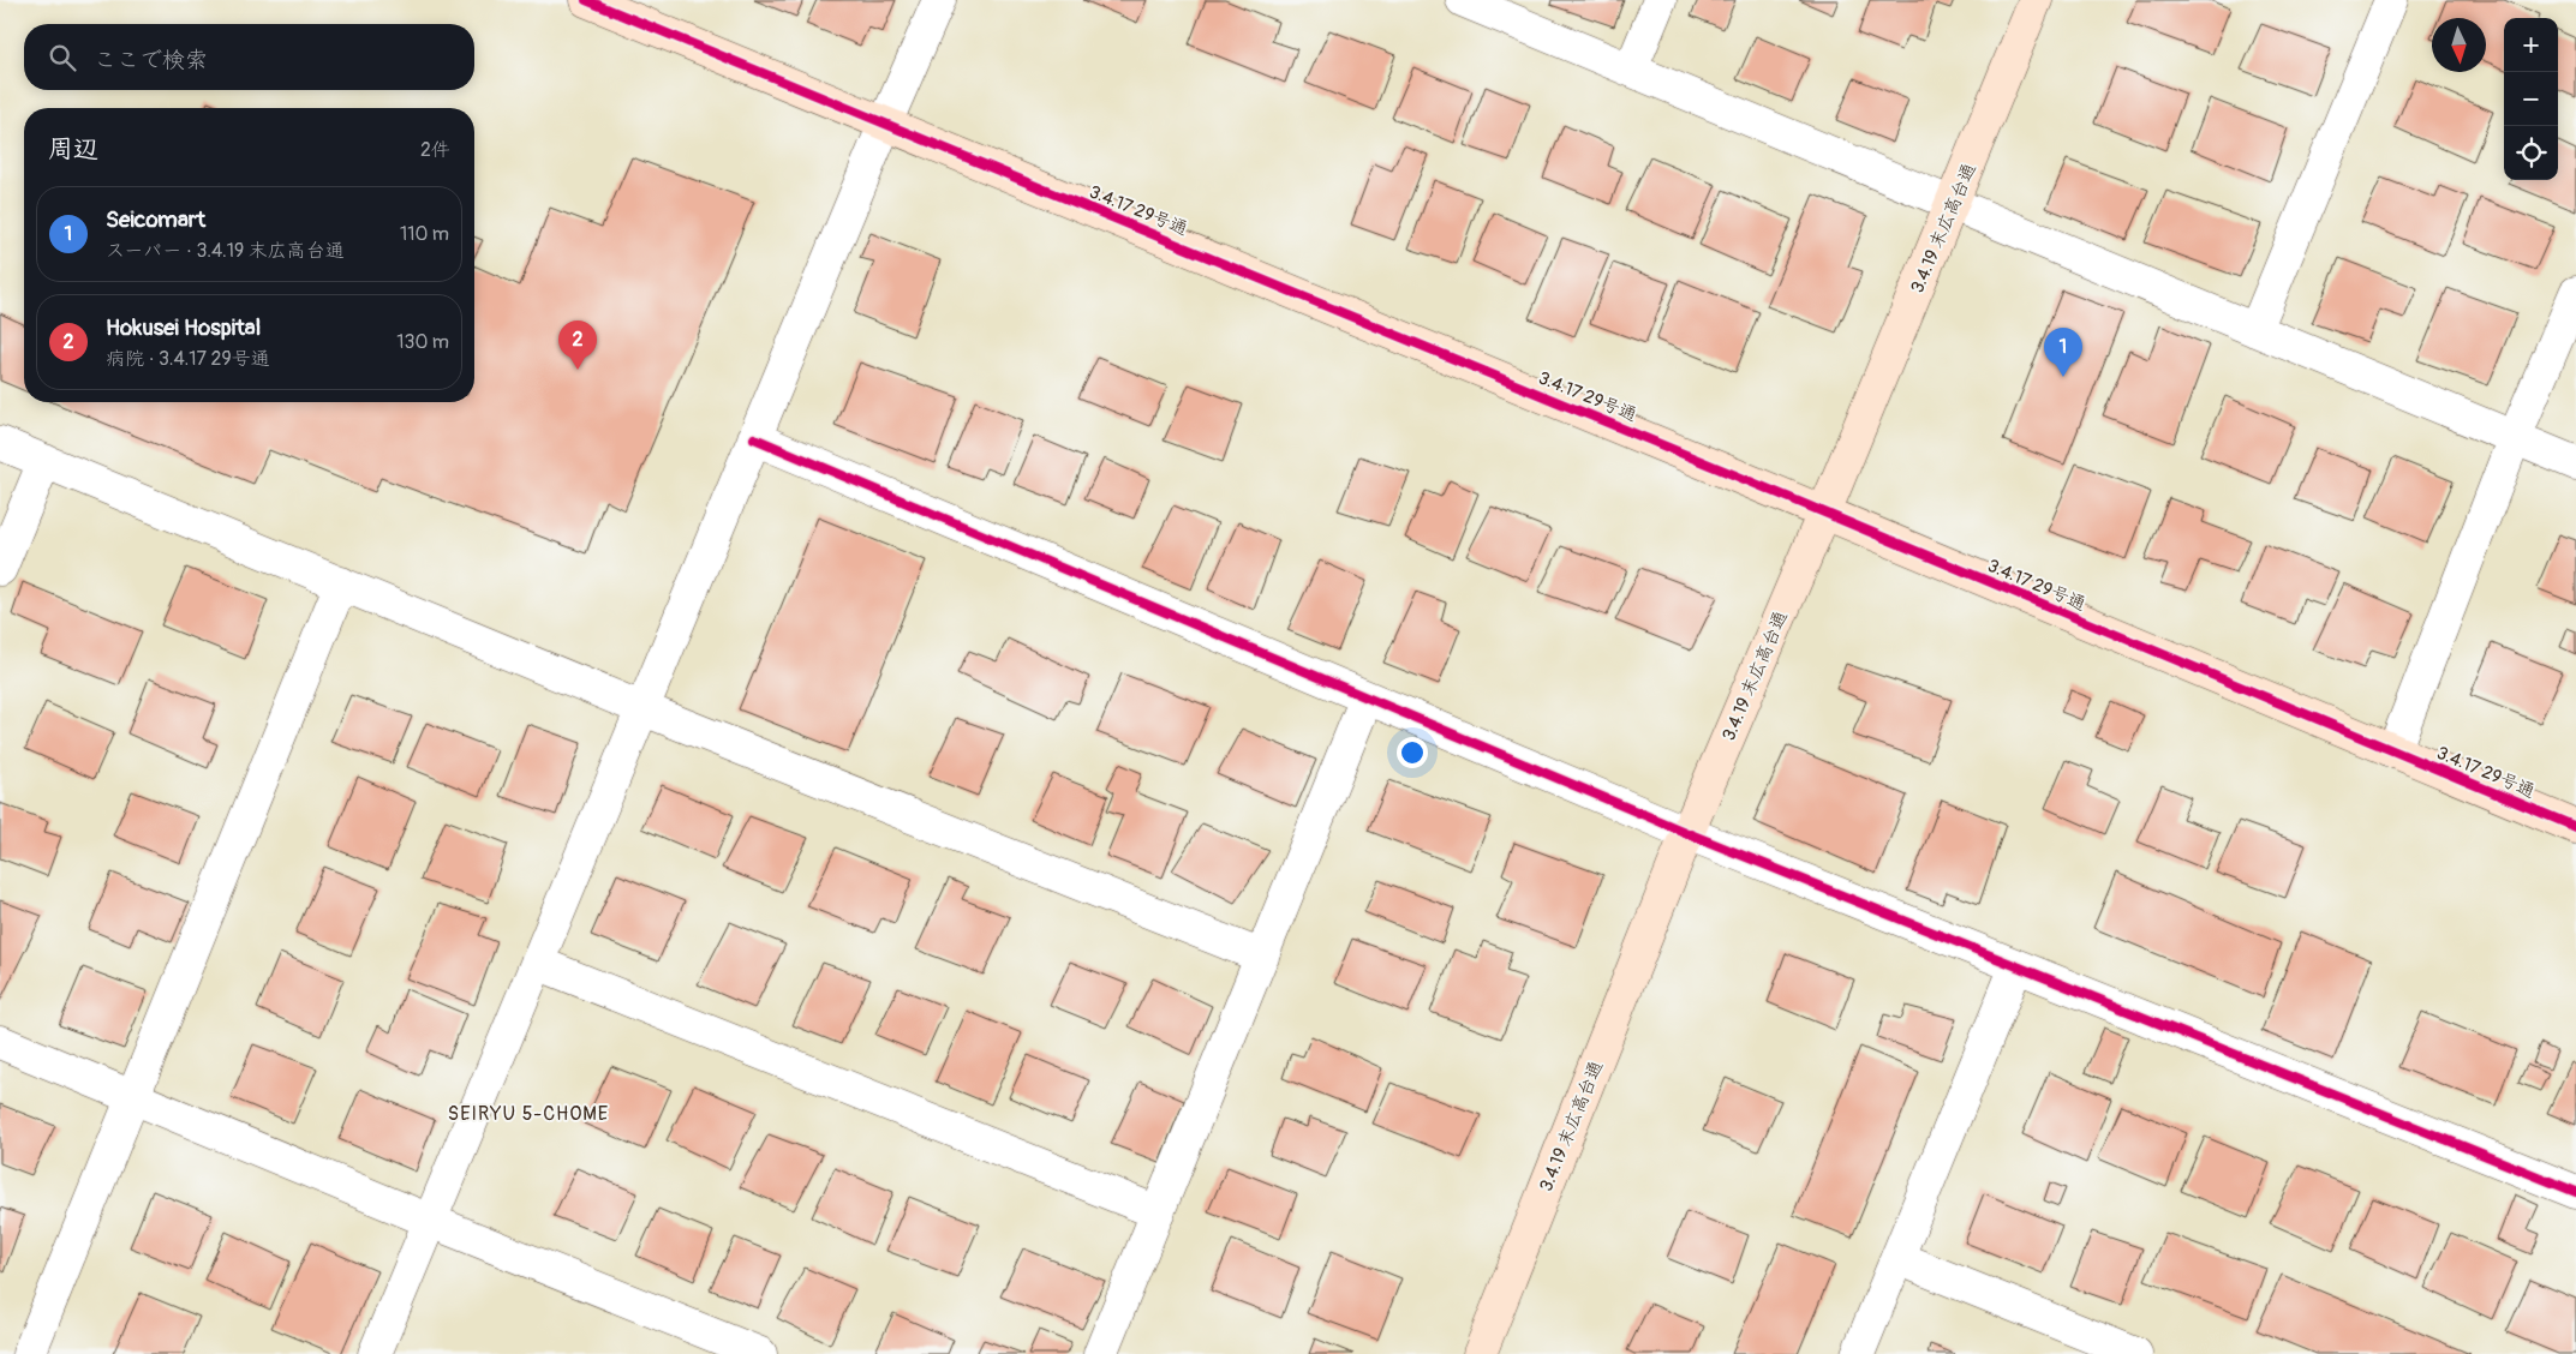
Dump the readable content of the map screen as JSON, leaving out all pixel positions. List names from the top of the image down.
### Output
{
  "streets": {
    "street": ["3.4.17 29号通", "3.4.19 末広高台通"]
  },
  "crossings": [
    ["3.4.17 29号通", "3.4.19 末広高台通"]
  ],
  "districts": ["SEIRYU 5-CHOME"],
  "north": "bottom",
  "page": {
    "map_buttons": ["+", "−"],
    "search": "ここで検索",
    "heading": ["周辺", "2件"],
    "list": [
      {
        "mark": "1",
        "name": "Seicomart",
        "note": "スーパー · 3.4.19 末広高台通",
        "value": "110 m"
      },
      {
        "mark": "2",
        "name": "Hokusei Hospital",
        "note": "病院 · 3.4.17 29号通",
        "value": "130 m"
      }
    ],
    "pins": ["2", "1"]
  }
}
